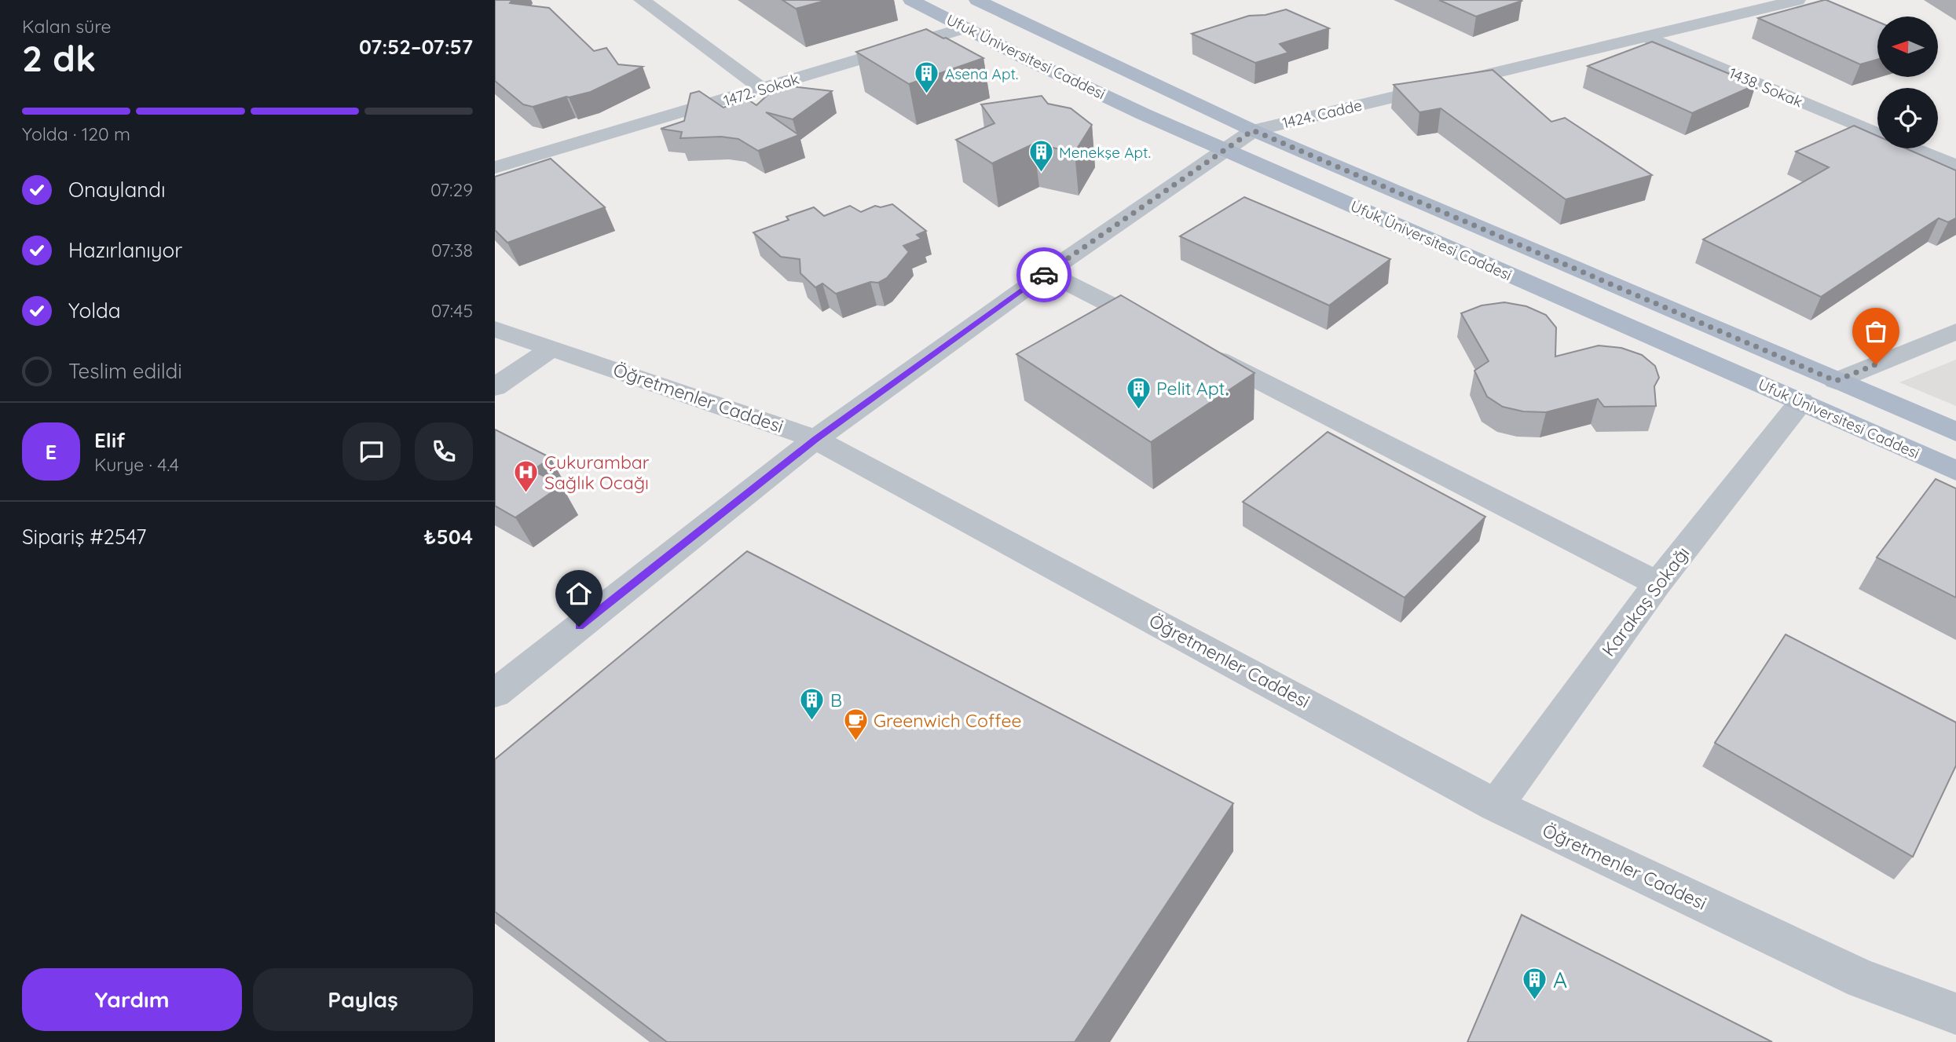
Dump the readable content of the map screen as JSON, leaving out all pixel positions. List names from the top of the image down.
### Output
{
  "streets": {
    "main road": ["Ufuk Üniversitesi Caddesi"],
    "street": [
      "1438. Sokak",
      "1472. Sokak",
      "1424. Cadde",
      "Öğretmenler Caddesi",
      "Karakaş Sokağı"
    ]
  },
  "crossings": [
    ["Ufuk Üniversitesi Caddesi", "1472. Sokak"],
    ["Ufuk Üniversitesi Caddesi", "1424. Cadde"],
    ["Ufuk Üniversitesi Caddesi", "Karakaş Sokağı"],
    ["1438. Sokak", "1424. Cadde"],
    ["1424. Cadde", "Öğretmenler Caddesi"],
    ["Öğretmenler Caddesi", "Karakaş Sokağı"]
  ],
  "places": {
    "building": [
      "Asena Apt.",
      "Menekşe Apt.",
      "Pelit Apt.",
      "B",
      "A"
    ],
    "hospital": ["Çukurambar Sağlık Ocağı"],
    "cafe": ["Greenwich Coffee"]
  },
  "north": "left",
  "page": {
    "heading": ["2 dk", "Kalan süre", "07:52–07:57"],
    "panel": [
      "Elif",
      "Kurye · 4.4",
      "Sipariş #2547",
      "₺504"
    ],
    "bar": "Yolda · 120 m",
    "list": [
      ["Onaylandı", "07:29"],
      ["Hazırlanıyor", "07:38"],
      ["Yolda", "07:45"],
      "Teslim edildi"
    ],
    "round": "E",
    "buttons": ["Yardım", "Paylaş"]
  }
}
